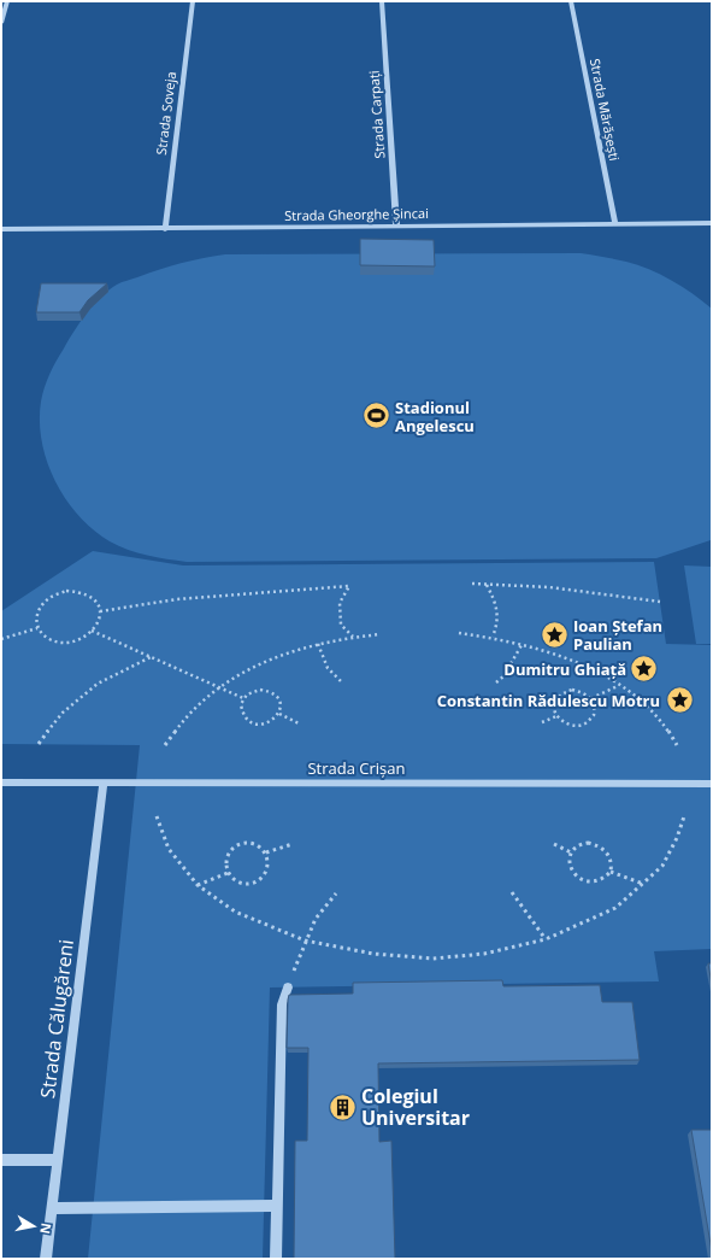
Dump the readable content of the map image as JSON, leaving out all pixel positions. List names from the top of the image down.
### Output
{
  "streets": {
    "street": [
      "Strada Mărășești",
      "Strada Soveja",
      "Strada Carpați",
      "Strada Gheorghe Șincai",
      "Strada Crișan",
      "Strada Călugăreni"
    ]
  },
  "crossings": [
    ["Strada Mărășești", "Strada Gheorghe Șincai"],
    ["Strada Soveja", "Strada Gheorghe Șincai"],
    ["Strada Carpați", "Strada Gheorghe Șincai"],
    ["Strada Crișan", "Strada Călugăreni"]
  ],
  "places": {
    "sports": ["Stadionul Angelescu"],
    "place": ["Ioan Ștefan Paulian", "Dumitru Ghiață", "Constantin Rădulescu Motru"],
    "building": ["Colegiul Universitar"]
  },
  "north": "right"
}
